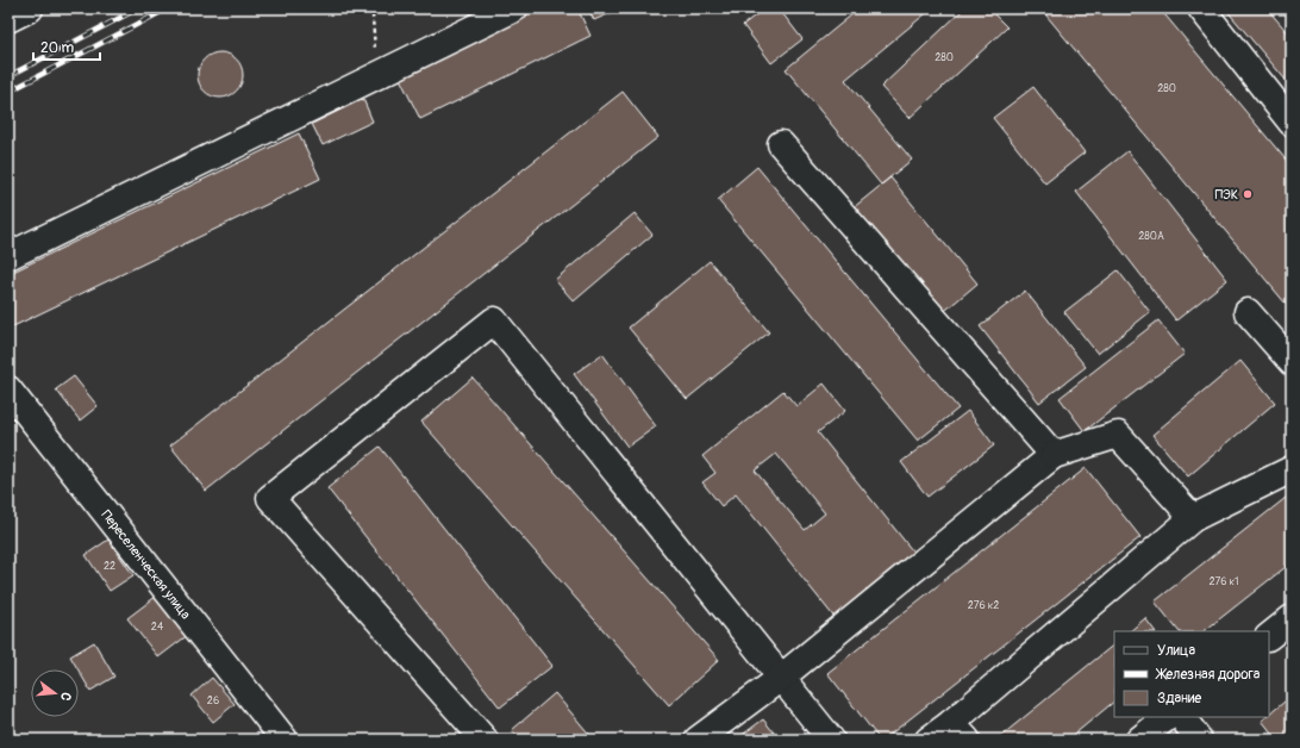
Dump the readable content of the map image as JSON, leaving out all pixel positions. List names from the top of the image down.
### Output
{
  "streets": {
    "street": ["Переселенческая улица"]
  },
  "places": ["ПЭК"],
  "house_numbers": [
    "280",
    "280",
    "280А",
    "22",
    "276 к1",
    "276 к2",
    "24",
    "26"
  ],
  "legend": ["Улица", "Железная дорога", "Здание"],
  "scale_bar": "20 m",
  "north": "right"
}
